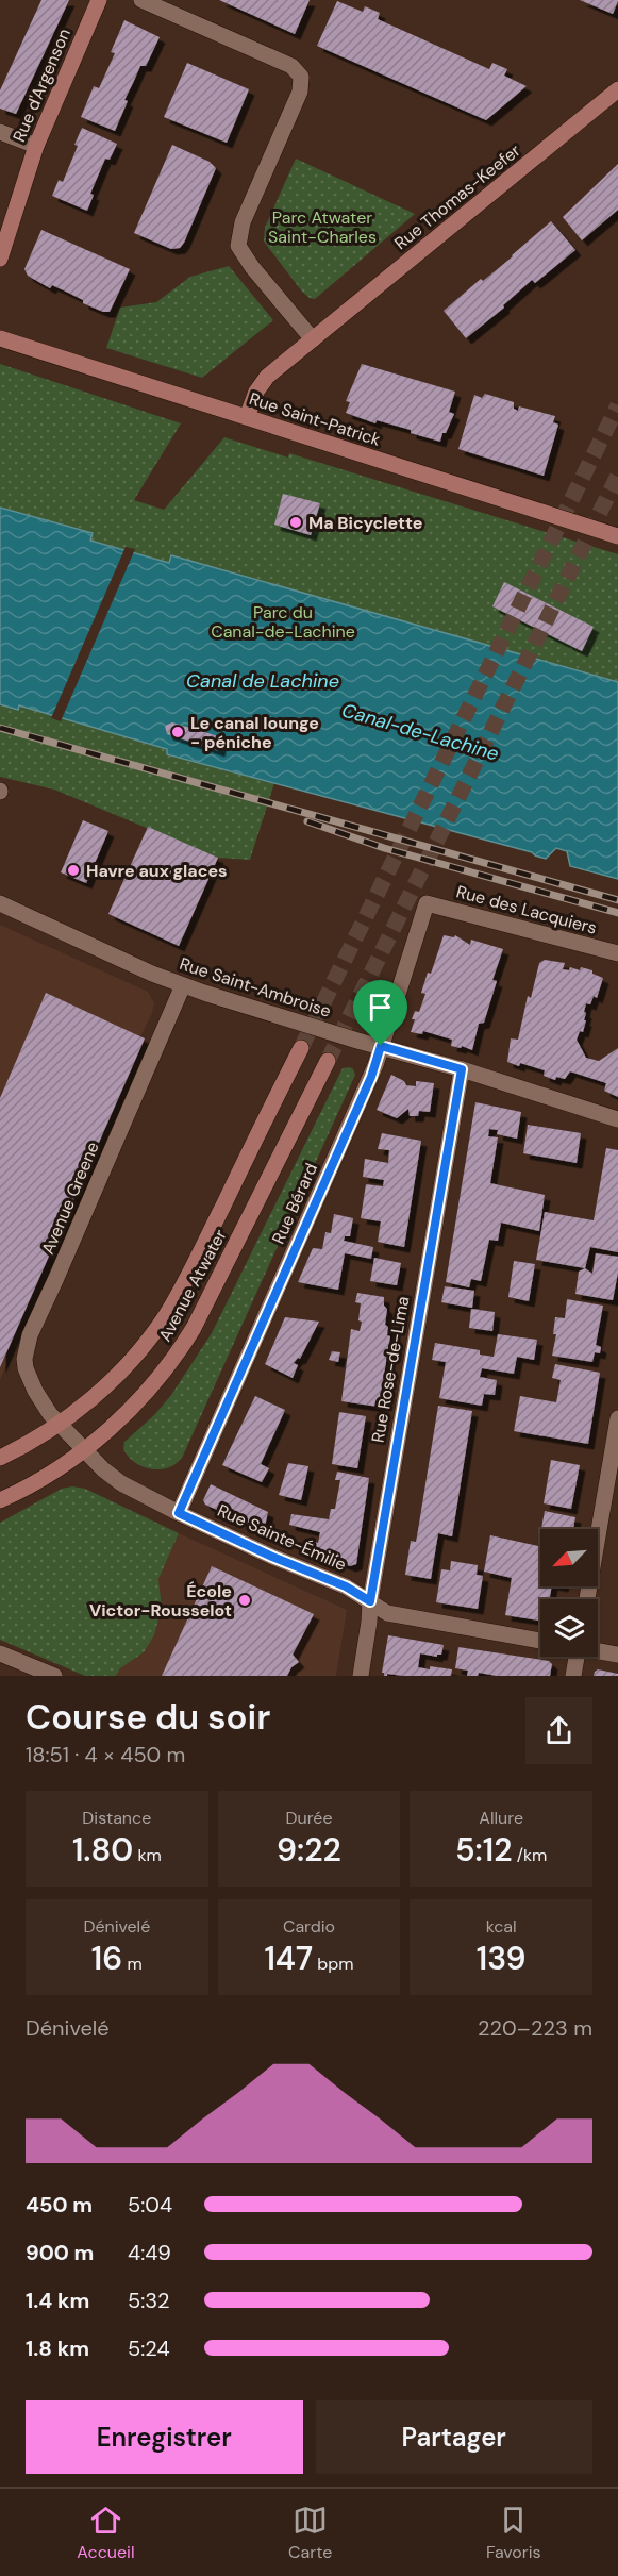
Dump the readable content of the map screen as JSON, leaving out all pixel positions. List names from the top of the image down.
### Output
{
  "streets": {
    "main road": [
      "Rue d'Argenson",
      "Rue Thomas-Keefer",
      "Rue Saint-Patrick",
      "Avenue Atwater"
    ],
    "street": [
      "Rue des Lacquiers",
      "Rue Saint-Ambroise",
      "Avenue Greene",
      "Rue Bérard",
      "Rue Rose-de-Lima",
      "Rue Sainte-Émilie"
    ]
  },
  "crossings": [
    ["Rue Thomas-Keefer", "Rue Saint-Patrick"],
    ["Rue des Lacquiers", "Rue Bérard"],
    ["Rue Saint-Ambroise", "Avenue Greene"],
    ["Rue Saint-Ambroise", "Rue Bérard"],
    ["Rue Saint-Ambroise", "Rue Rose-de-Lima"],
    ["Avenue Greene", "Avenue Atwater"],
    ["Avenue Greene", "Rue Sainte-Émilie"],
    ["Rue Bérard", "Rue Sainte-Émilie"],
    ["Avenue Atwater", "Rue Sainte-Émilie"],
    ["Rue Rose-de-Lima", "Rue Sainte-Émilie"]
  ],
  "water": ["Canal de Lachine", "Canal-de-Lachine"],
  "parks": ["Parc Atwater Saint-Charles", "Parc du Canal-de-Lachine"],
  "places": [
    "Ma Bicyclette",
    "Le canal lounge - péniche",
    "Havre aux glaces",
    "École Victor-Rousselot"
  ],
  "north": "bottom left",
  "page": {
    "heading": ["Course du soir", "18:51 · 4 × 450 m"],
    "stats": [
      ["Distance", "1.80 km"],
      ["Durée", "9:22"],
      ["Allure", "5:12 /km"],
      ["Dénivelé", "16 m"],
      ["Cardio", "147 bpm"],
      ["kcal", "139"]
    ],
    "chart": ["Dénivelé", "220–223 m"],
    "list": [
      {
        "name": "450 m",
        "note": "5:04"
      },
      {
        "name": "900 m",
        "note": "4:49"
      },
      {
        "name": "1.4 km",
        "note": "5:32"
      },
      {
        "name": "1.8 km",
        "note": "5:24"
      }
    ],
    "buttons": ["Enregistrer", "Partager"],
    "tabs": ["Accueil", "Carte", "Favoris"]
  }
}
